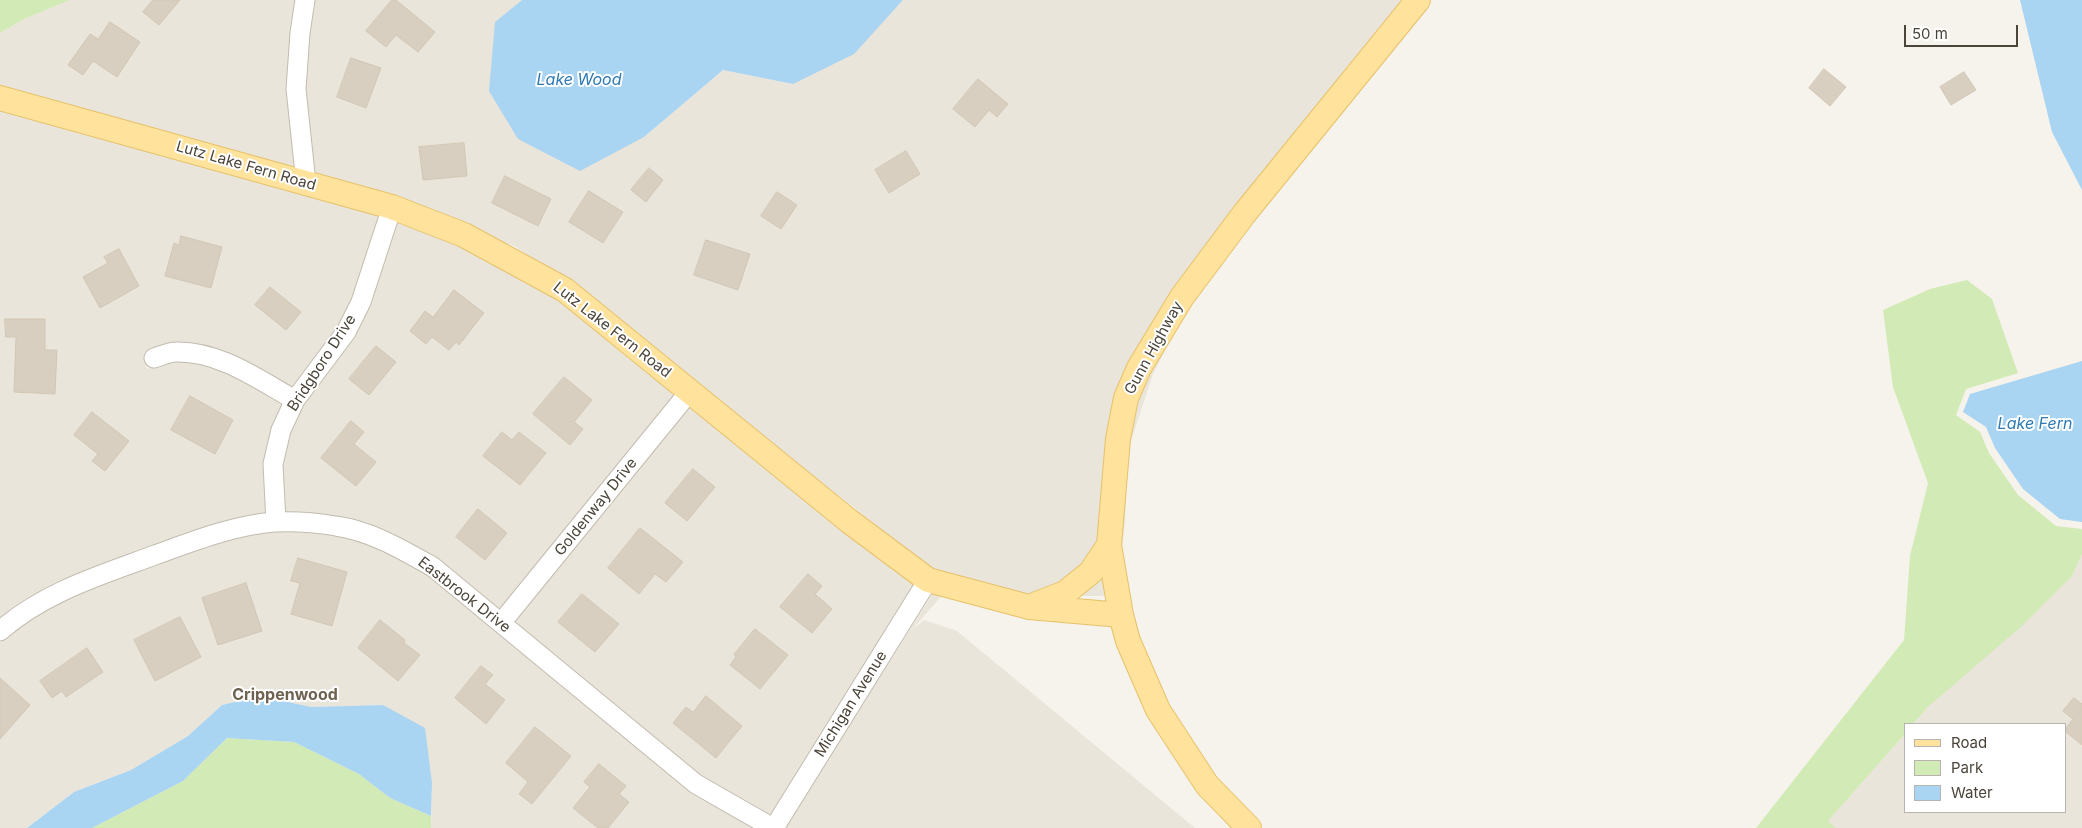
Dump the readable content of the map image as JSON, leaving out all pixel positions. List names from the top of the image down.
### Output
{
  "streets": {
    "main road": ["Lutz Lake Fern Road", "Gunn Highway"],
    "street": [
      "Bridgboro Drive",
      "Goldenway Drive",
      "Eastbrook Drive",
      "Michigan Avenue"
    ]
  },
  "crossings": [
    ["Lutz Lake Fern Road", "Gunn Highway"],
    ["Lutz Lake Fern Road", "Bridgboro Drive"],
    ["Lutz Lake Fern Road", "Goldenway Drive"],
    ["Lutz Lake Fern Road", "Michigan Avenue"],
    ["Bridgboro Drive", "Eastbrook Drive"],
    ["Goldenway Drive", "Eastbrook Drive"],
    ["Eastbrook Drive", "Michigan Avenue"]
  ],
  "districts": ["Crippenwood"],
  "water": ["Lake Wood", "Lake Fern"],
  "legend": ["Road", "Park", "Water"],
  "scale_bar": "50 m"
}
